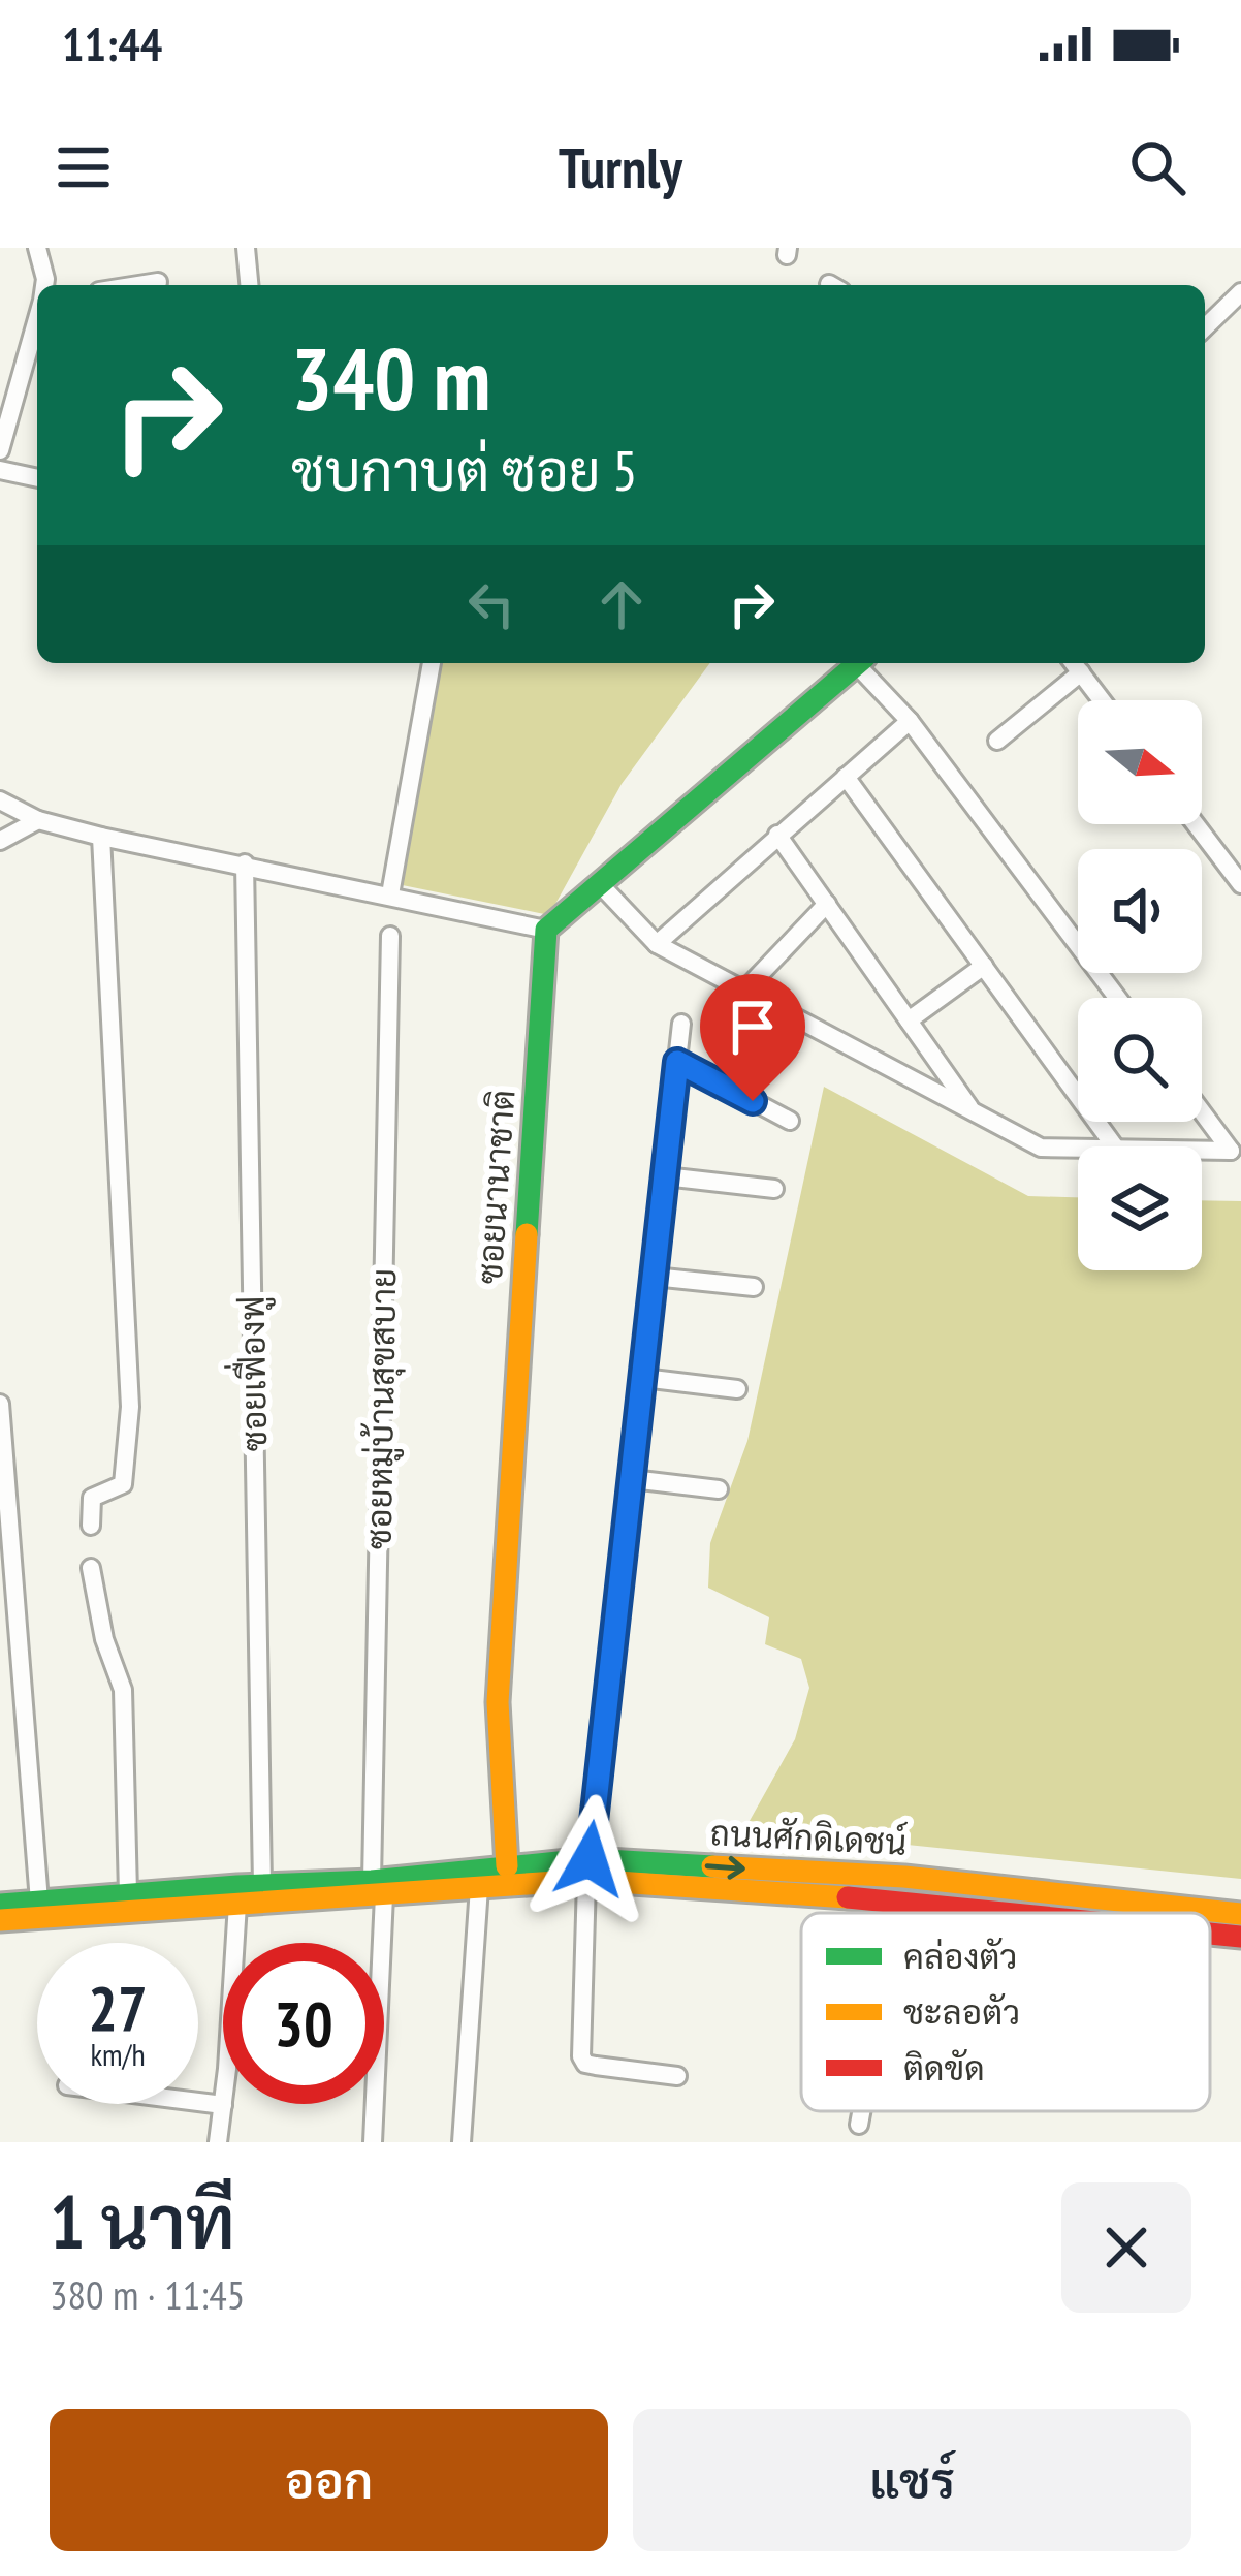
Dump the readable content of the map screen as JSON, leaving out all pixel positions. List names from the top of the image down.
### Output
{
  "streets": {
    "main road": ["ซอยนานาชาติ", "ถนนศักดิเดชน์"],
    "street": ["ซอยเฟื่องฟู", "ซอยหมู่บ้านสุขสบาย"]
  },
  "crossings": [
    ["ซอยนานาชาติ", "ถนนศักดิเดชน์"],
    ["ซอยเฟื่องฟู", "ถนนศักดิเดชน์"],
    ["ซอยหมู่บ้านสุขสบาย", "ถนนศักดิเดชน์"]
  ],
  "legend": ["คล่องตัว", "ชะลอตัว", "ติดขัด"],
  "north": "right",
  "page": {
    "status": "11:44",
    "header": "Turnly",
    "turn": ["340 m", "ชบกาบต่ ซอย 5"],
    "speed": "27 km/h",
    "limit": "30",
    "heading": ["1 นาที", "380 m · 11:45"],
    "buttons": ["ออก", "แชร์"]
  }
}
